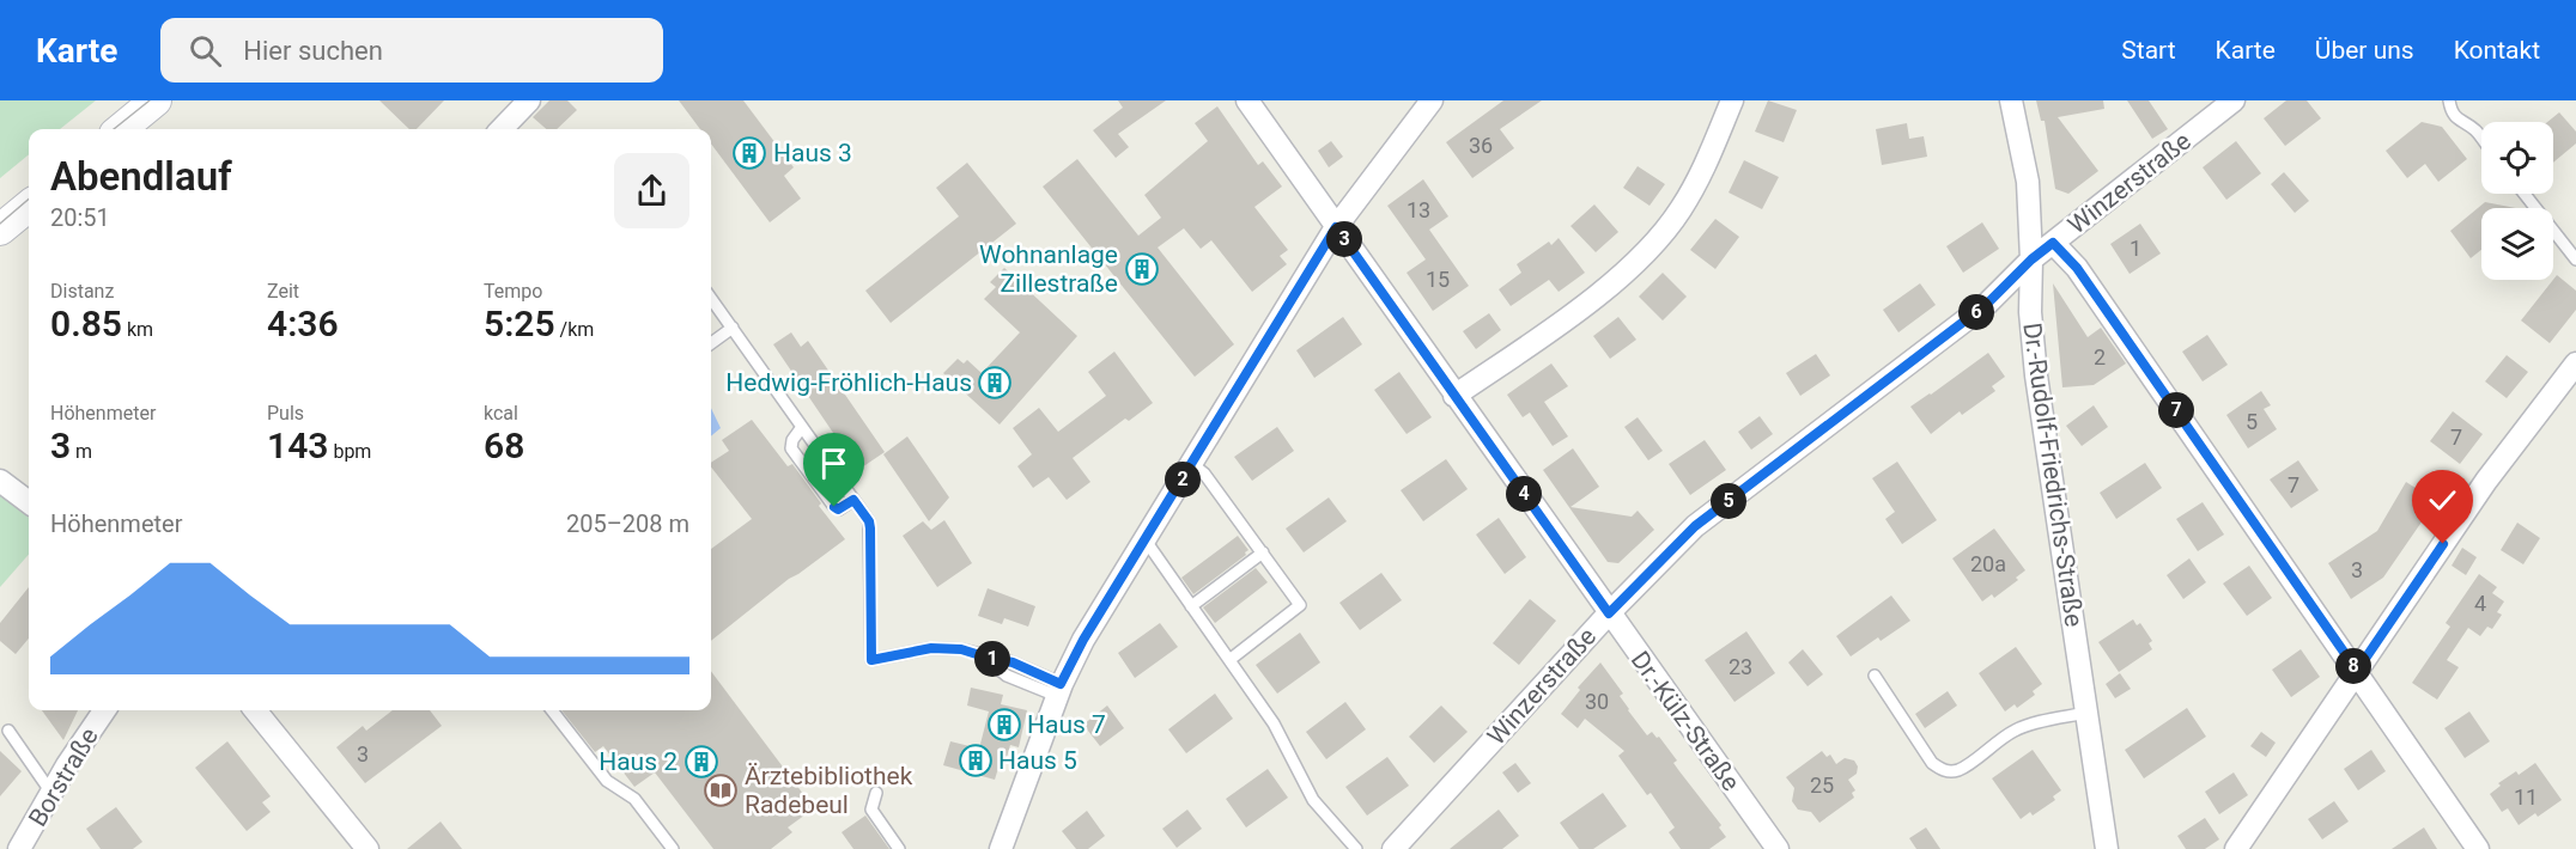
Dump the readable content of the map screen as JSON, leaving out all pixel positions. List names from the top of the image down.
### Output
{
  "streets": {
    "street": [
      "Winzerstraße",
      "Dr.-Rudolf-Friedrichs-Straße",
      "Dr.-Külz-Straße",
      "Borstraße"
    ]
  },
  "crossings": [
    ["Winzerstraße", "Dr.-Rudolf-Friedrichs-Straße"],
    ["Winzerstraße", "Dr.-Külz-Straße"]
  ],
  "places": {
    "building": [
      "Haus 3",
      "Wohnanlage Zillestraße",
      "Hedwig-Fröhlich-Haus",
      "Haus 7",
      "Haus 5",
      "Haus 2"
    ],
    "library": ["Ärztebibliothek Radebeul"]
  },
  "house_numbers": [
    "36",
    "13",
    "1",
    "15",
    "2",
    "5",
    "7",
    "7",
    "20a",
    "3",
    "4",
    "23",
    "30",
    "3",
    "25",
    "11"
  ],
  "page": {
    "header": "Karte",
    "search": "Hier suchen",
    "nav": [
      "Start",
      "Karte",
      "Über uns",
      "Kontakt"
    ],
    "heading": ["Abendlauf", "20:51"],
    "pins": [
      "3",
      "6",
      "7",
      "2",
      "4",
      "5",
      "1",
      "8"
    ],
    "stats": [
      ["Distanz", "0.85 km"],
      ["Zeit", "4:36"],
      ["Tempo", "5:25 /km"],
      ["Höhenmeter", "3 m"],
      ["Puls", "143 bpm"],
      ["kcal", "68"]
    ],
    "chart": ["Höhenmeter", "205–208 m"]
  }
}
